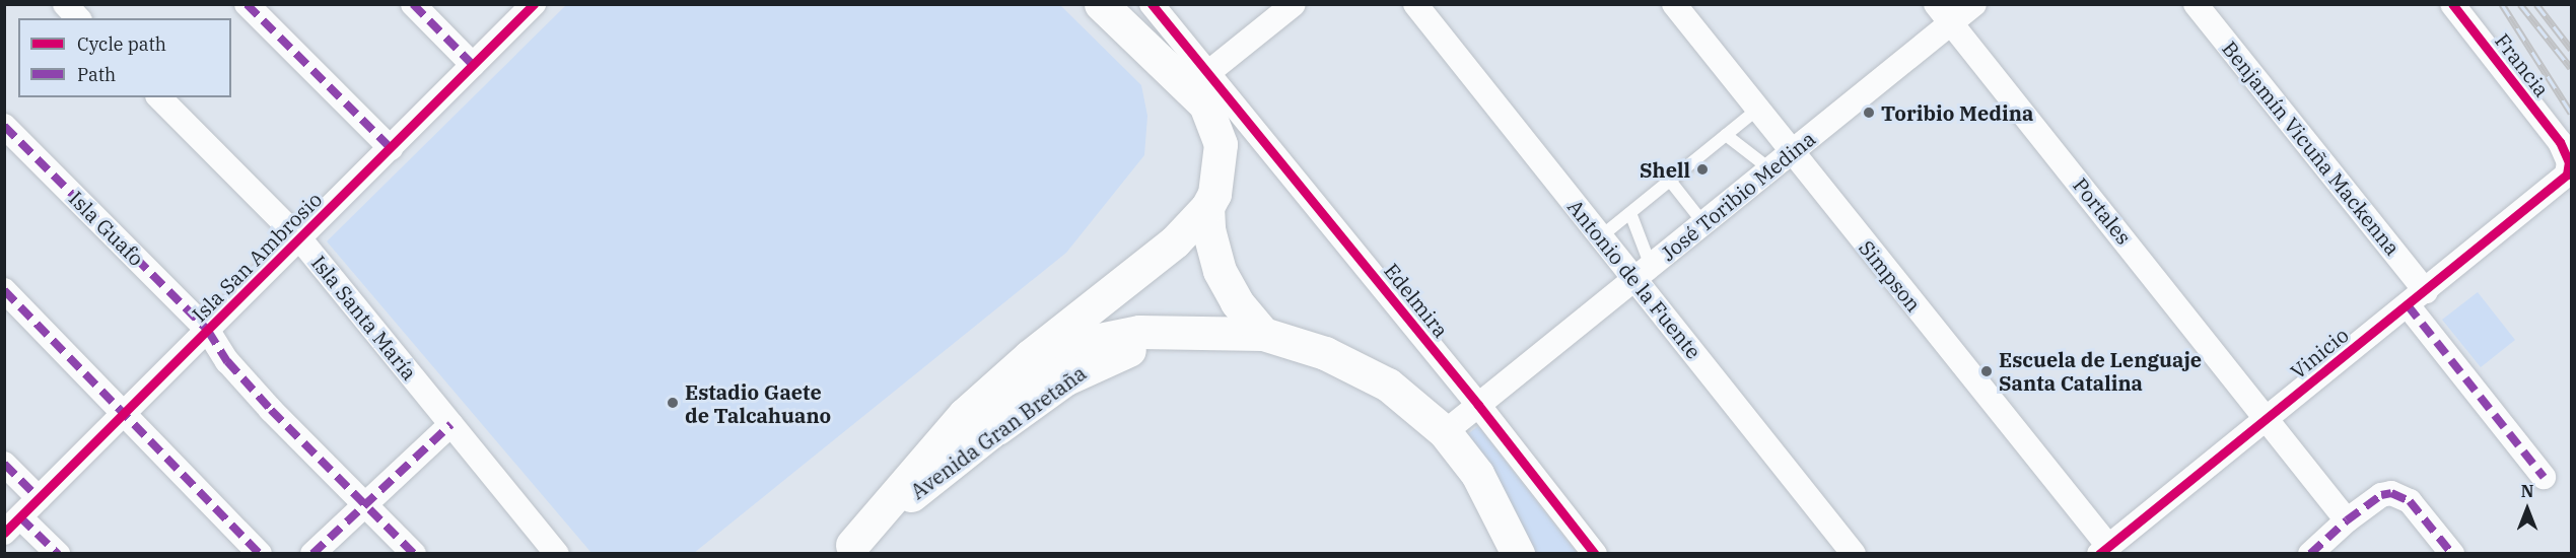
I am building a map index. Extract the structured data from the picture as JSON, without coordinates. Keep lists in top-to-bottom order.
{
  "streets": {
    "main road": ["Avenida Gran Bretaña"],
    "street": [
      "Francia",
      "Benjamín Vicuña Mackenna",
      "José Toribio Medina",
      "Portales",
      "Isla Guafo",
      "Isla San Ambrosio",
      "Simpson",
      "Antonio de la Fuente",
      "Edelmira",
      "Isla Santa María",
      "Vinicio"
    ]
  },
  "crossings": [
    ["Francia", "Vinicio"],
    ["Benjamín Vicuña Mackenna", "Vinicio"],
    ["José Toribio Medina", "Portales"],
    ["José Toribio Medina", "Simpson"],
    ["José Toribio Medina", "Antonio de la Fuente"],
    ["José Toribio Medina", "Edelmira"],
    ["José Toribio Medina", "Avenida Gran Bretaña"],
    ["Portales", "Vinicio"],
    ["Isla Guafo", "Isla San Ambrosio"],
    ["Isla San Ambrosio", "Isla Santa María"],
    ["Simpson", "Vinicio"]
  ],
  "places": [
    "Toribio Medina",
    "Shell",
    "Escuela de Lenguaje Santa Catalina",
    "Estadio Gaete de Talcahuano"
  ],
  "legend": ["Cycle path", "Path"],
  "north": "top"
}
